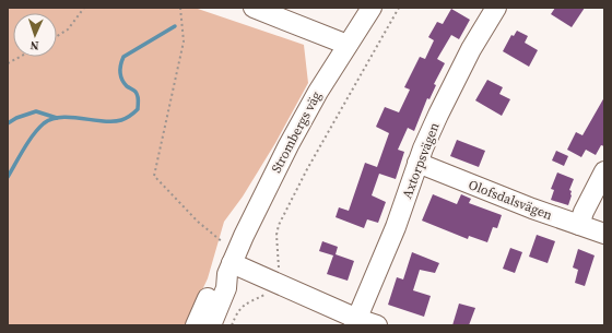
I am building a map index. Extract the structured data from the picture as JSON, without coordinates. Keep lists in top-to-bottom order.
{
  "streets": {
    "street": ["Strombergs väg", "Axtorpsvägen", "Olofsdalsvägen"]
  },
  "crossings": [
    ["Axtorpsvägen", "Olofsdalsvägen"]
  ],
  "north": "bottom"
}
